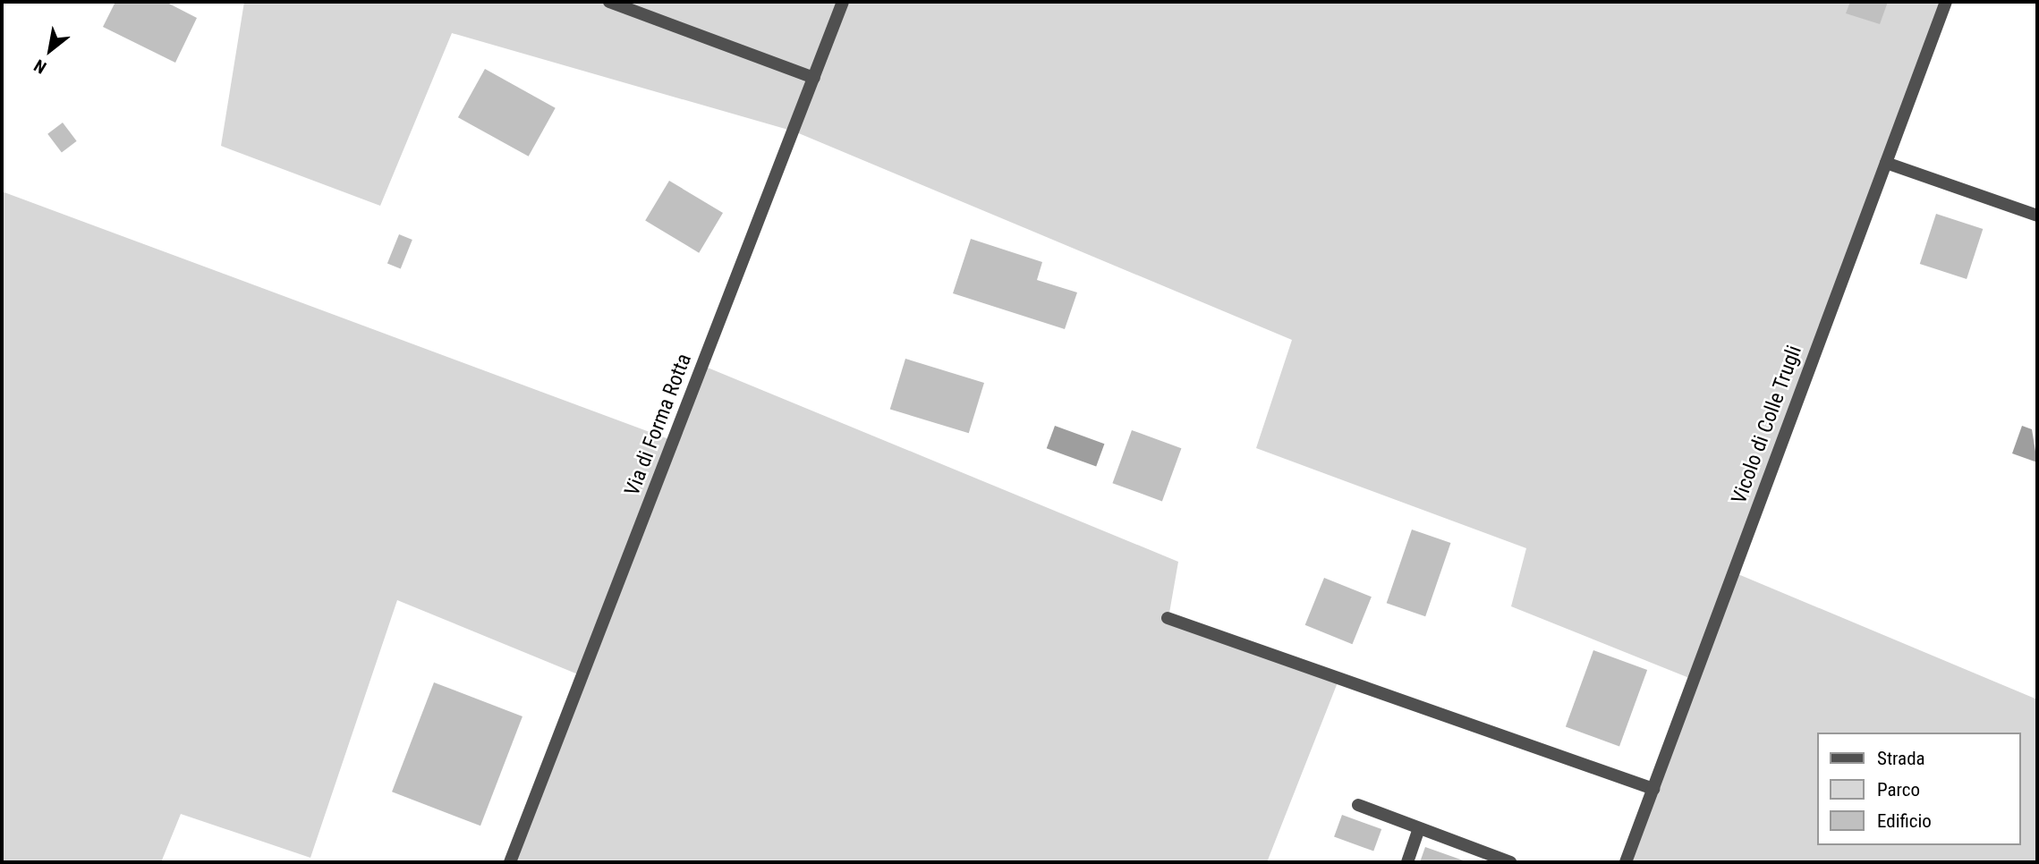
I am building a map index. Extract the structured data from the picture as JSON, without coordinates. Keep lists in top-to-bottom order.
{
  "streets": {
    "street": ["Via di Forma Rotta", "Vicolo di Colle Trugli"]
  },
  "legend": ["Strada", "Parco", "Edificio"],
  "north": "bottom left"
}
